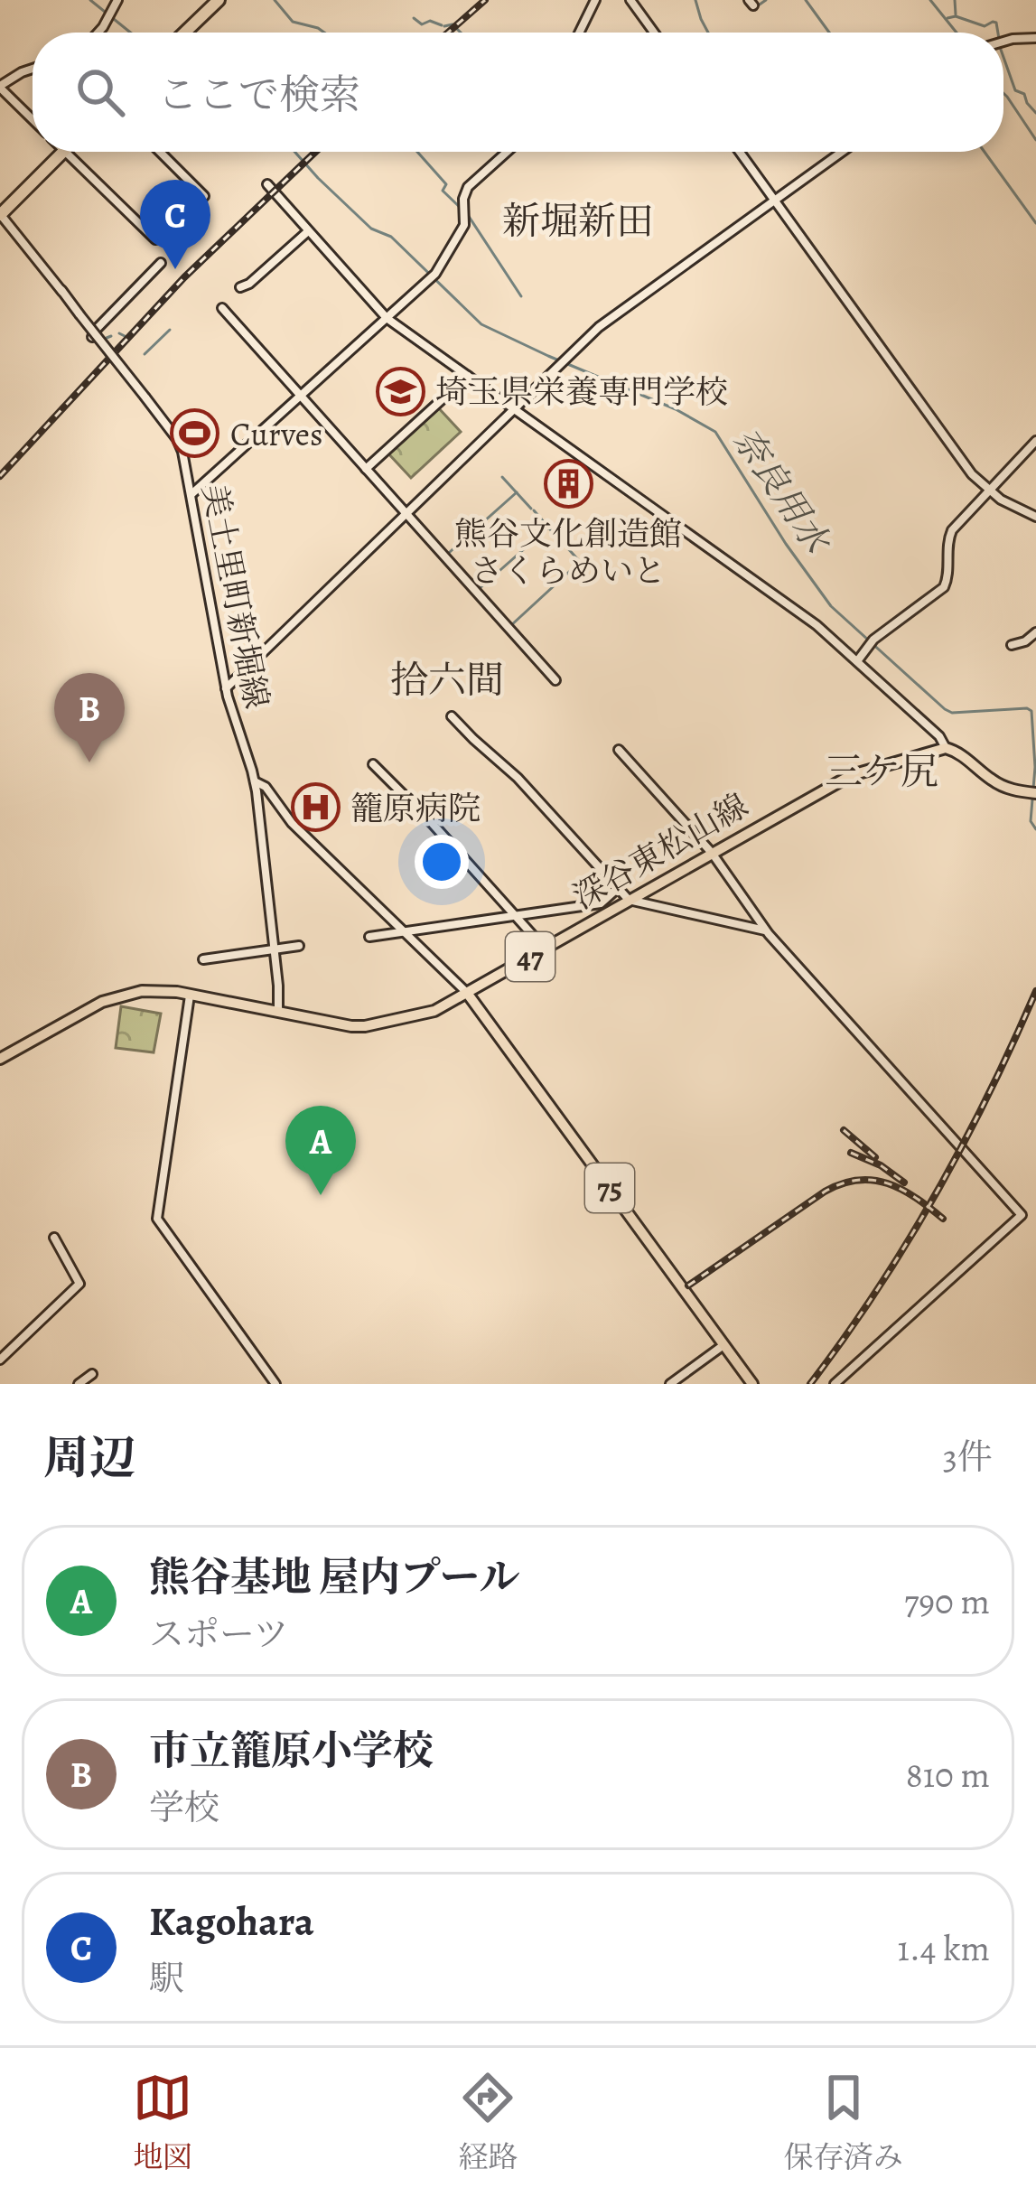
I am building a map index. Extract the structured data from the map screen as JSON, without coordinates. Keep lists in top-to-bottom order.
{
  "streets": {
    "main road": ["深谷東松山線", "47", "75"],
    "street": ["美土里町新堀線"]
  },
  "crossings": [
    ["美土里町新堀線", "深谷東松山線"],
    ["深谷東松山線", "75"]
  ],
  "districts": ["新堀新田", "拾六間", "三ケ尻"],
  "water": ["奈良用水"],
  "places": {
    "school or university": ["埼玉県栄養専門学校"],
    "sports": ["Curves"],
    "building": ["熊谷文化創造館 さくらめいと"],
    "hospital": ["籠原病院"]
  },
  "page": {
    "search": "ここで検索",
    "pins": ["C", "B", "A"],
    "heading": ["周辺", "3件"],
    "list": [
      {
        "mark": "A",
        "name": "熊谷基地 屋内プール",
        "note": "スポーツ",
        "value": "790 m"
      },
      {
        "mark": "B",
        "name": "市立籠原小学校",
        "note": "学校",
        "value": "810 m"
      },
      {
        "mark": "C",
        "name": "Kagohara",
        "note": "駅",
        "value": "1.4 km"
      }
    ],
    "nav": ["地図", "経路", "保存済み"]
  }
}
